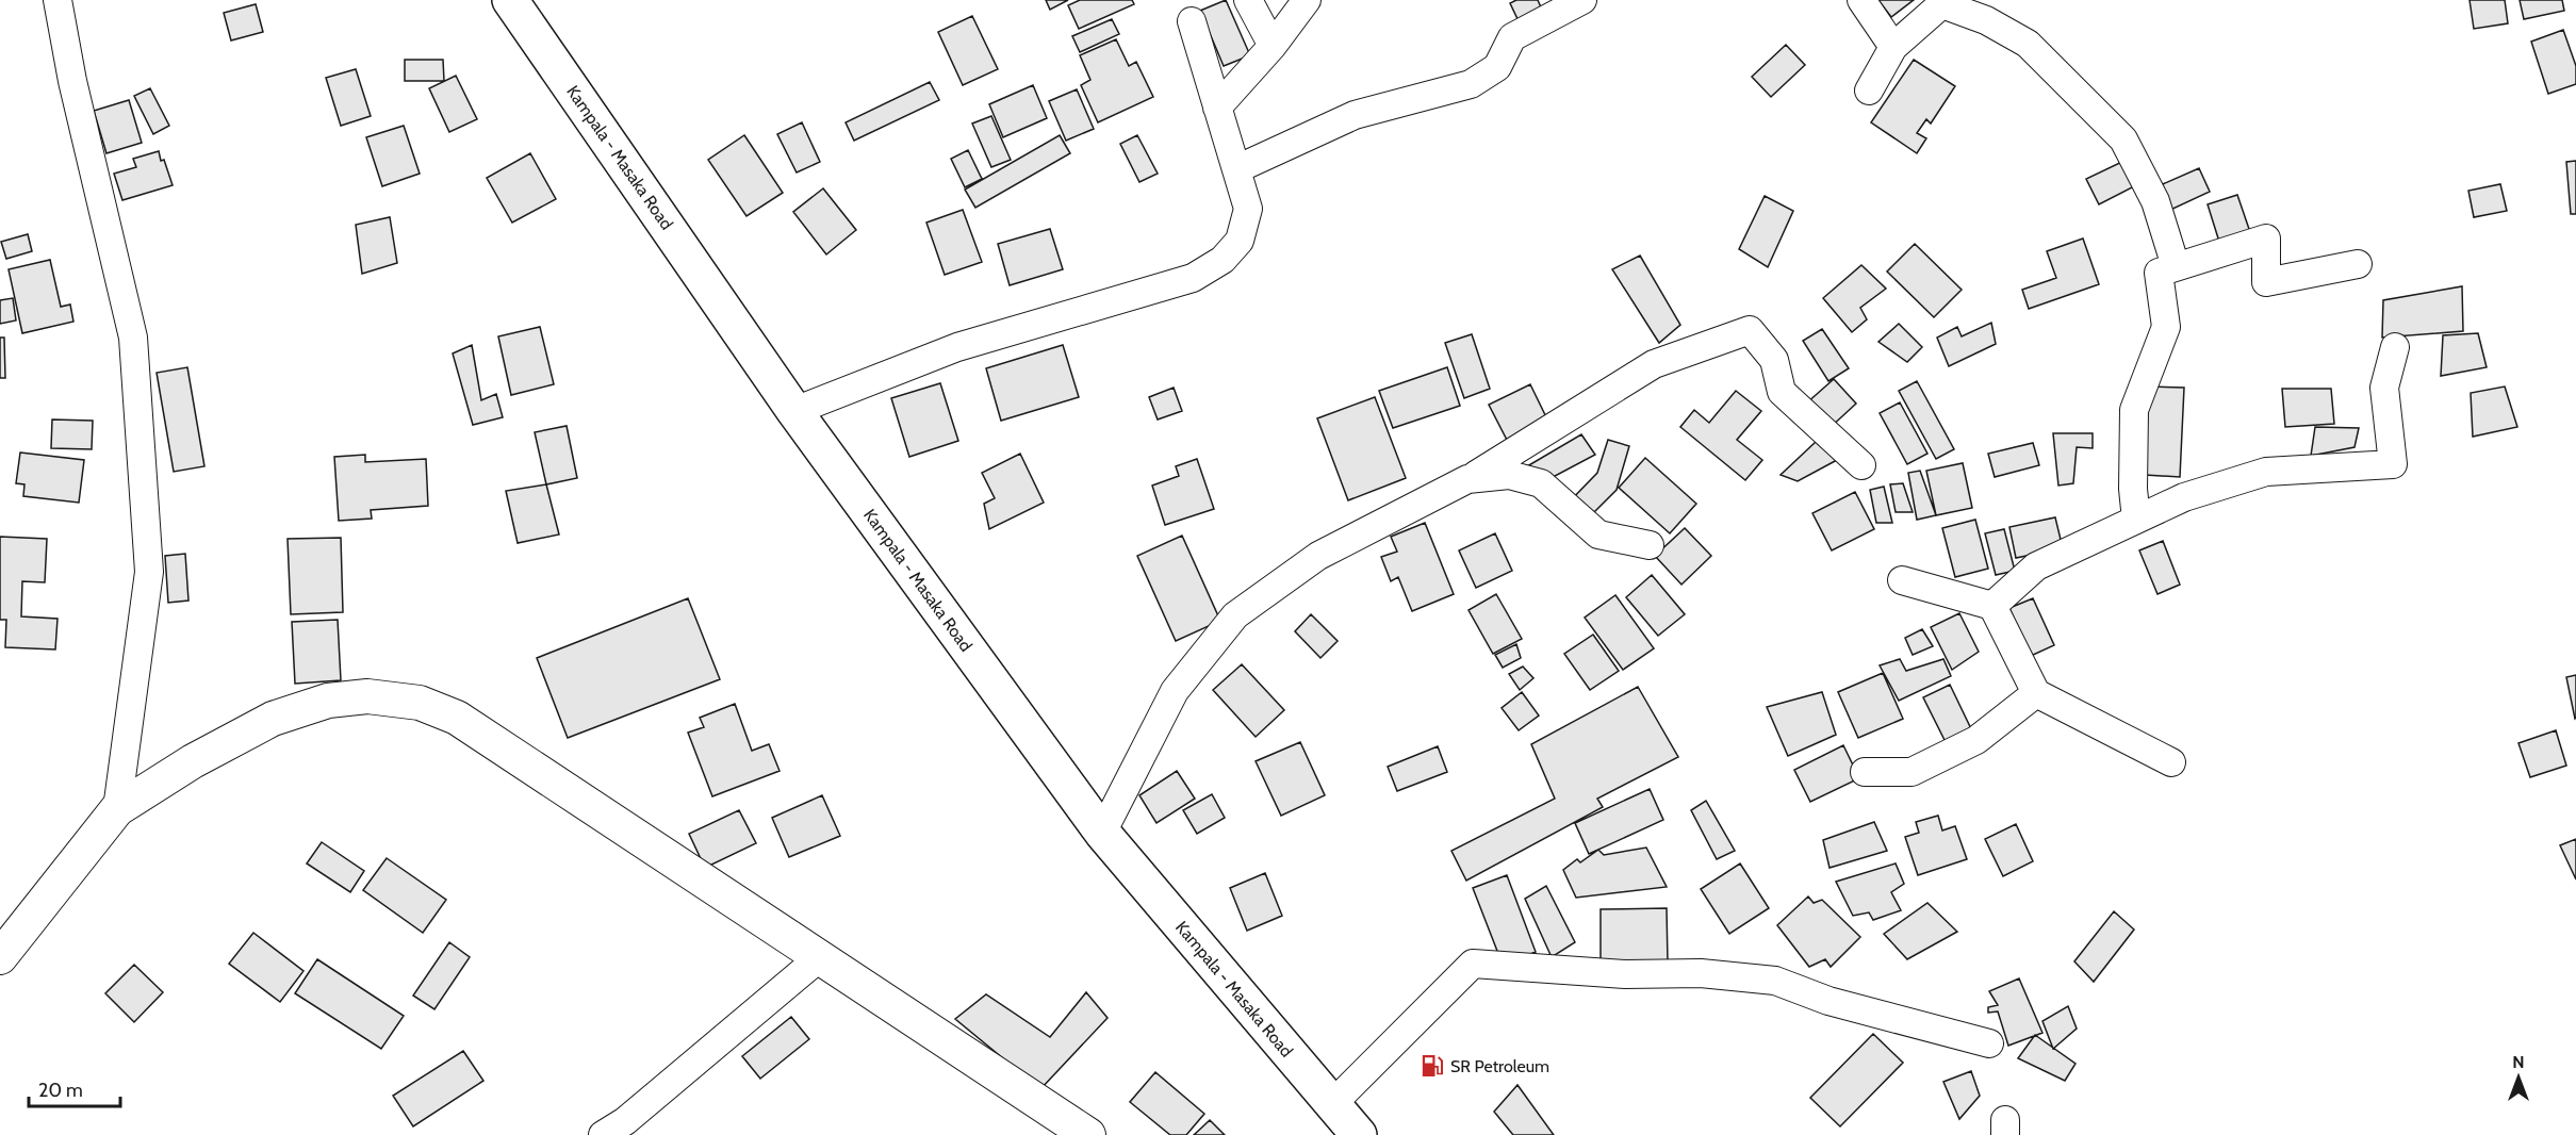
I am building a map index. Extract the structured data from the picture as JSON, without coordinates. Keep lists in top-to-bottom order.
{
  "streets": {
    "main road": ["Kampala - Masaka Road"]
  },
  "places": {
    "fuel station": ["SR Petroleum"]
  },
  "scale_bar": "20 m",
  "north": "top"
}
